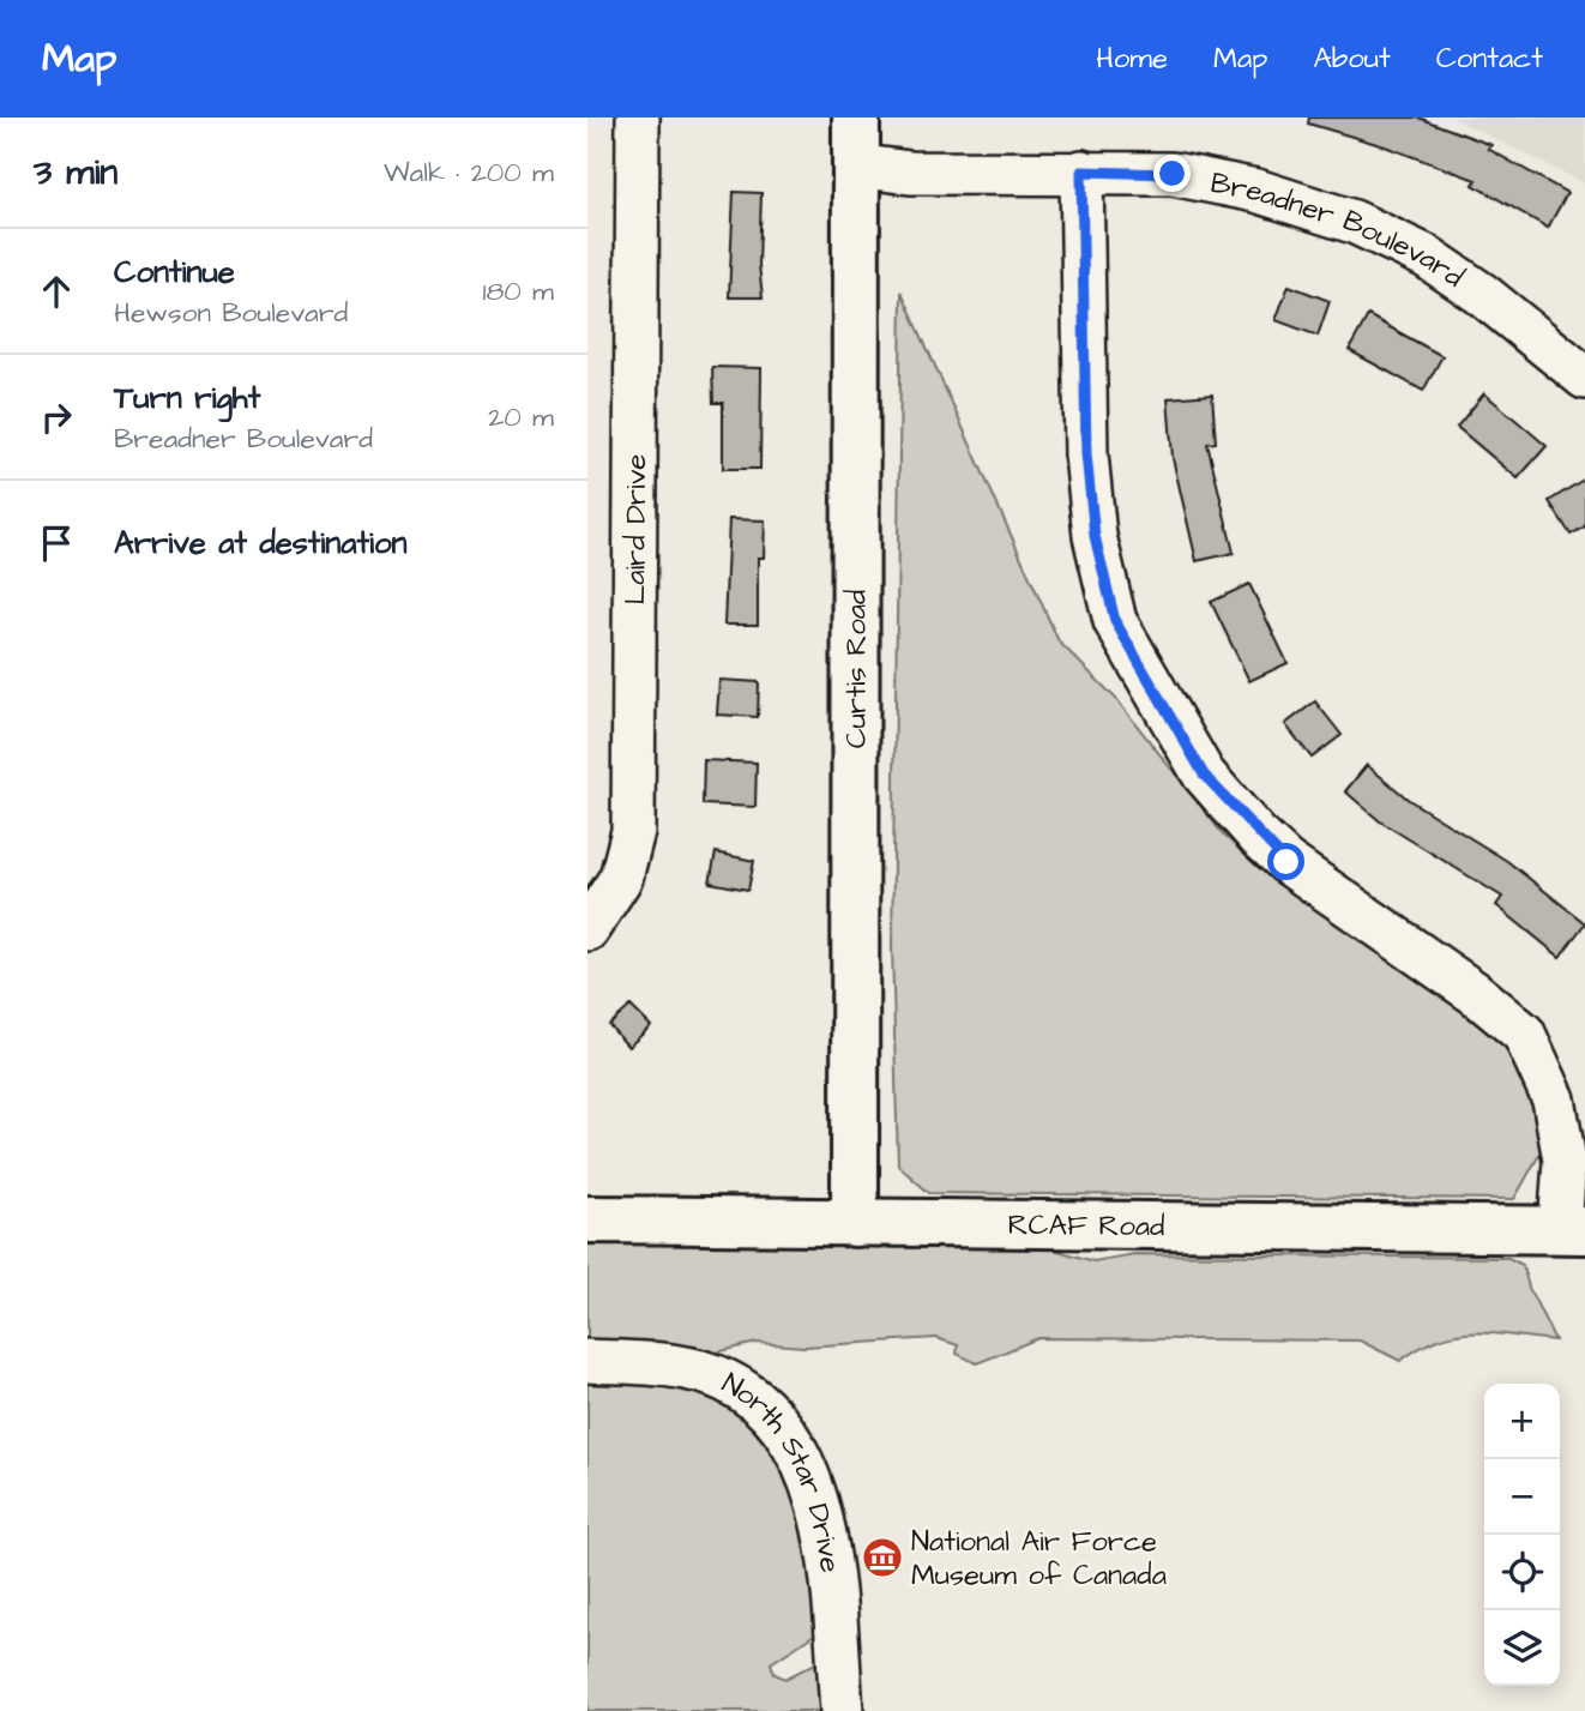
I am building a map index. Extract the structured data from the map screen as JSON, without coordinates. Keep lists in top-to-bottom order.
{
  "streets": {
    "main road": ["Curtis Road", "RCAF Road"],
    "street": ["Breadner Boulevard", "Laird Drive", "North Star Drive"]
  },
  "crossings": [
    ["Breadner Boulevard", "Curtis Road"],
    ["Curtis Road", "RCAF Road"]
  ],
  "places": {
    "museum": ["National Air Force Museum of Canada"]
  },
  "page": {
    "header": "Map",
    "nav": [
      "Home",
      "Map",
      "About",
      "Contact"
    ],
    "heading": ["3 min", "Walk · 200 m"],
    "list": [
      ["Continue", "Hewson Boulevard", "180 m"],
      ["Turn right", "Breadner Boulevard", "20 m"],
      "Arrive at destination"
    ],
    "map_buttons": ["+", "−"]
  }
}
